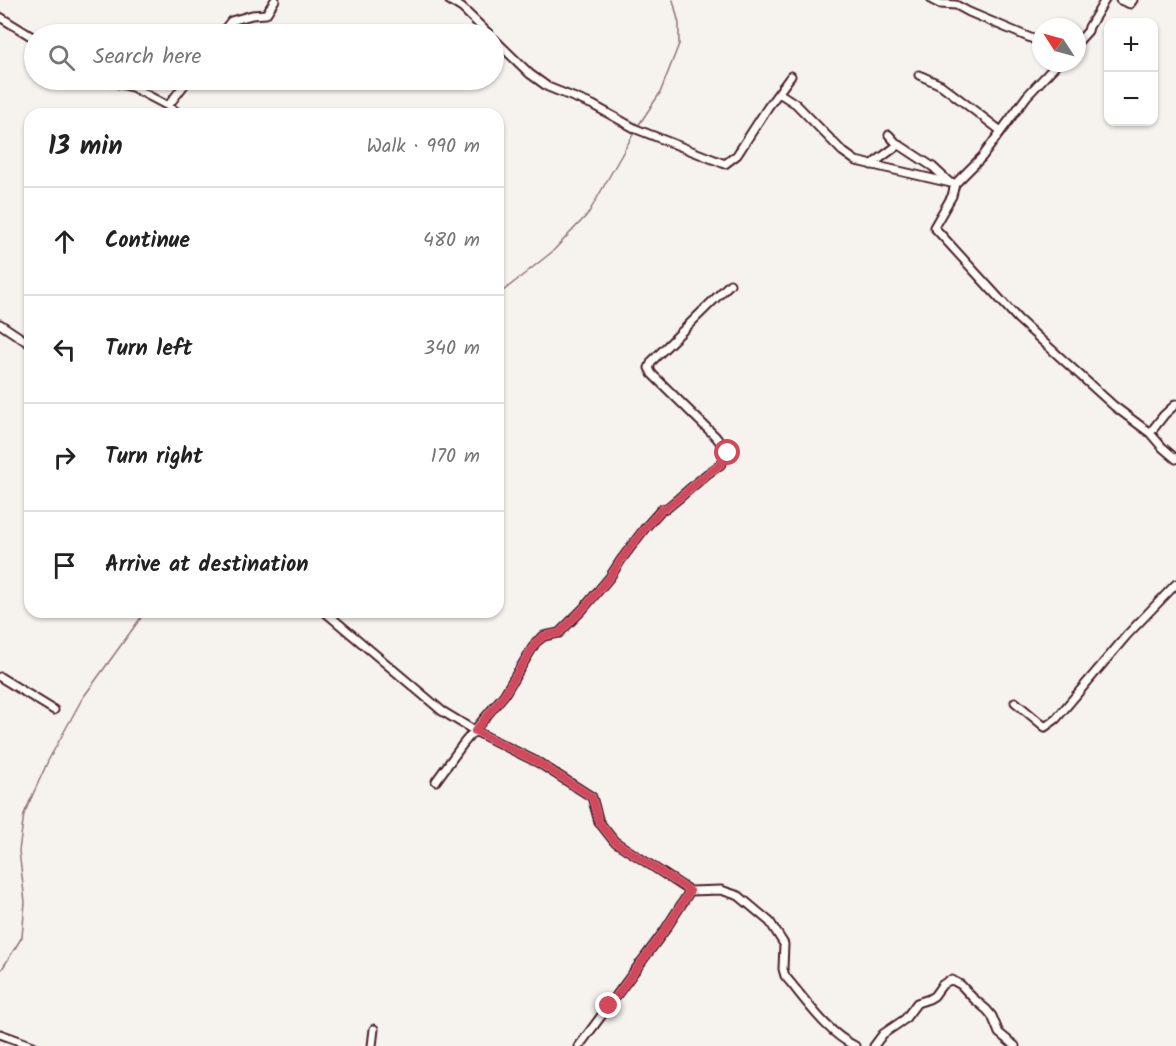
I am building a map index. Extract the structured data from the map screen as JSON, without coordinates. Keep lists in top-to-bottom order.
{
  "north": "top left",
  "page": {
    "map_buttons": ["+", "−"],
    "search": "Search here",
    "heading": ["13 min", "Walk · 990 m"],
    "list": [
      ["Continue", "480 m"],
      ["Turn left", "340 m"],
      ["Turn right", "170 m"],
      "Arrive at destination"
    ]
  }
}
